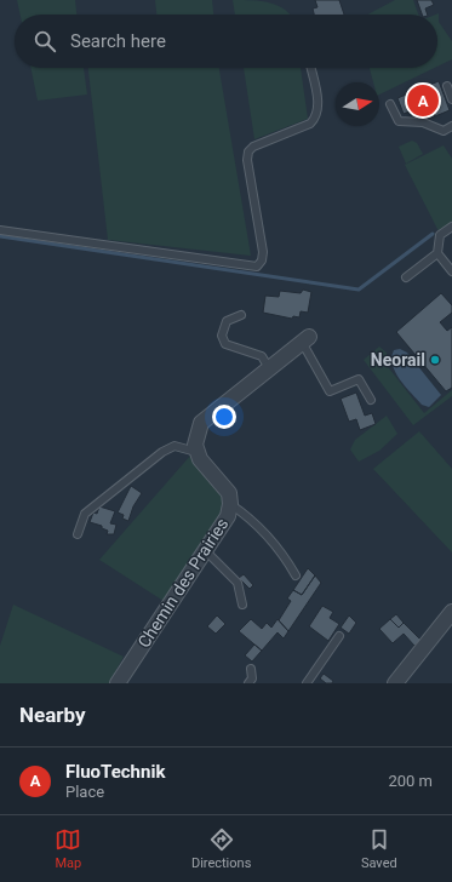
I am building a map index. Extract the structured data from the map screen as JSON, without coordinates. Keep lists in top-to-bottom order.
{
  "streets": {
    "street": ["Chemin des Prairies"]
  },
  "places": ["Neorail"],
  "north": "right",
  "page": {
    "search": "Search here",
    "pins": "A",
    "heading": "Nearby",
    "list": [
      {
        "mark": "A",
        "name": "FluoTechnik",
        "note": "Place",
        "value": "200 m"
      }
    ],
    "nav": ["Map", "Directions", "Saved"]
  }
}
